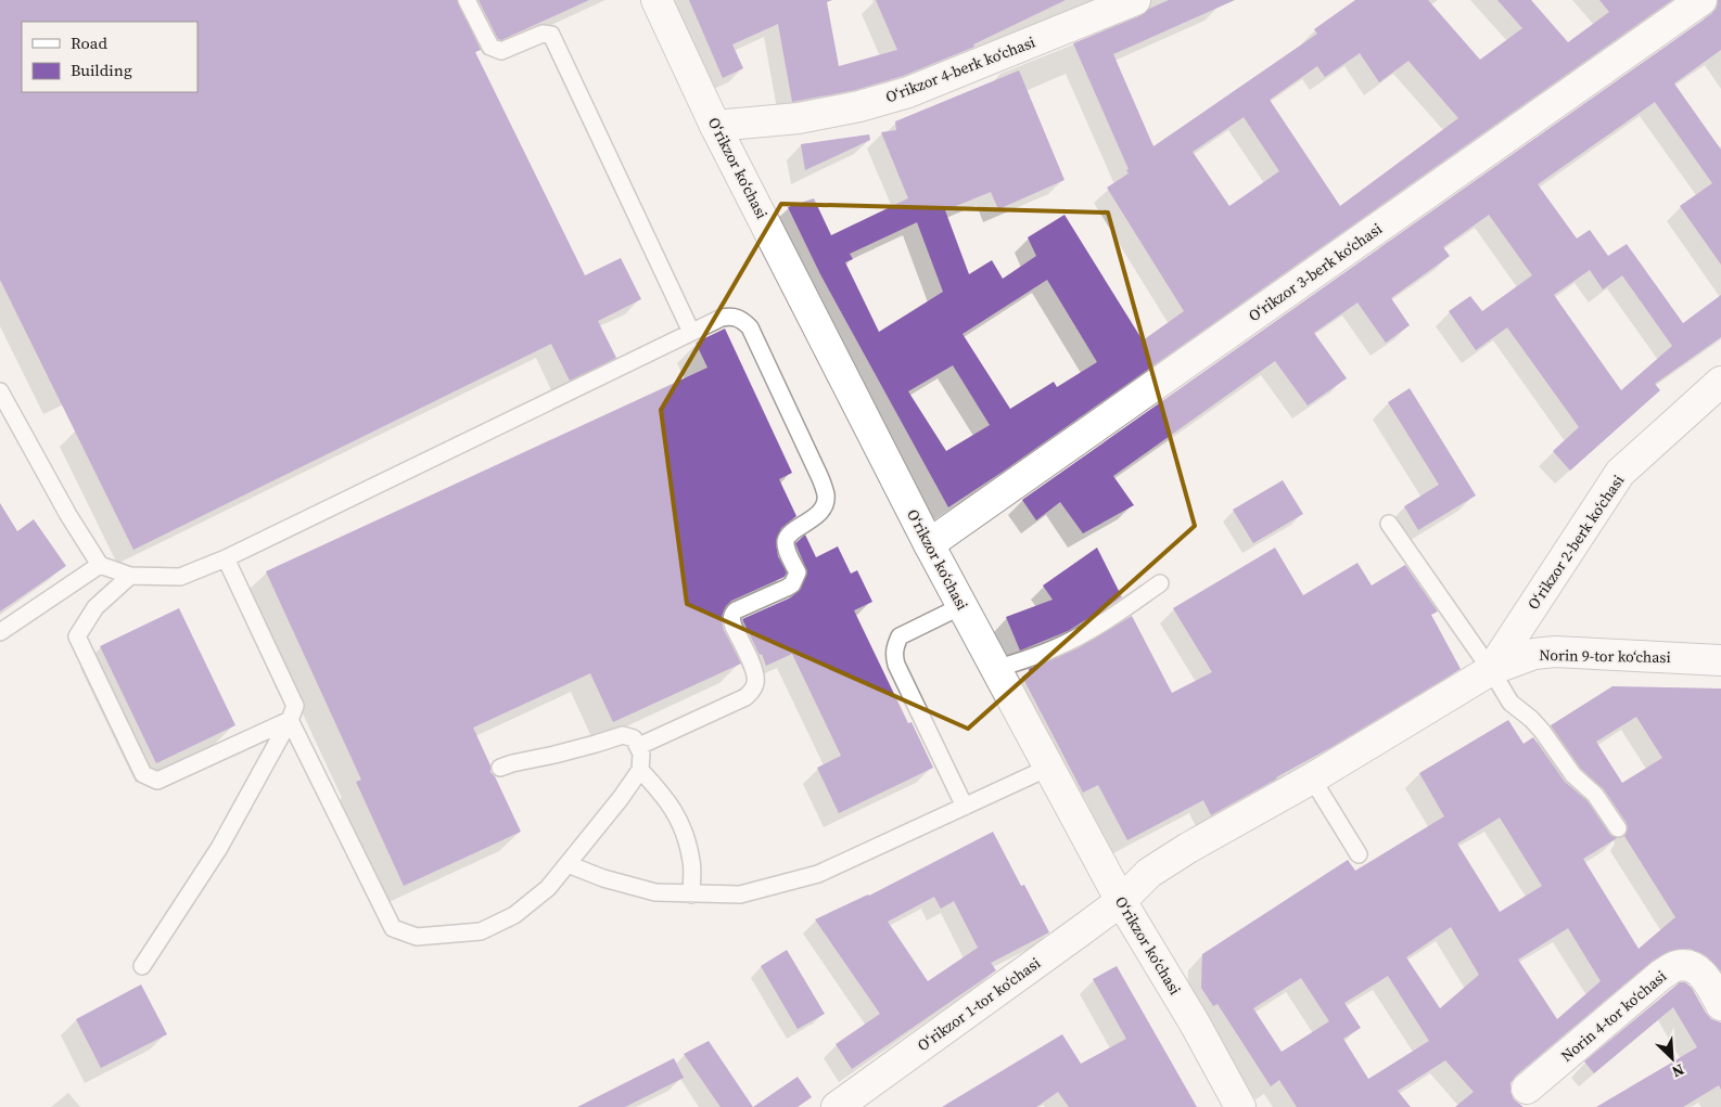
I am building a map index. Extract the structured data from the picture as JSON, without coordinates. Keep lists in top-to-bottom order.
{
  "streets": {
    "street": [
      "Oʻrikzor 4-berk koʻchasi",
      "Oʻrikzor koʻchasi",
      "Oʻrikzor 3-berk koʻchasi",
      "Oʻrikzor 2-berk koʻchasi",
      "Norin 9-tor koʻchasi",
      "Oʻrikzor 1-tor koʻchasi",
      "Norin 4-tor koʻchasi"
    ]
  },
  "crossings": [
    ["Oʻrikzor 4-berk koʻchasi", "Oʻrikzor koʻchasi"],
    ["Oʻrikzor koʻchasi", "Oʻrikzor 3-berk koʻchasi"],
    ["Oʻrikzor koʻchasi", "Oʻrikzor 1-tor koʻchasi"],
    ["Oʻrikzor 2-berk koʻchasi", "Norin 9-tor koʻchasi"],
    ["Oʻrikzor 2-berk koʻchasi", "Oʻrikzor 1-tor koʻchasi"],
    ["Norin 9-tor koʻchasi", "Oʻrikzor 1-tor koʻchasi"]
  ],
  "legend": ["Road", "Building"],
  "north": "bottom right"
}
